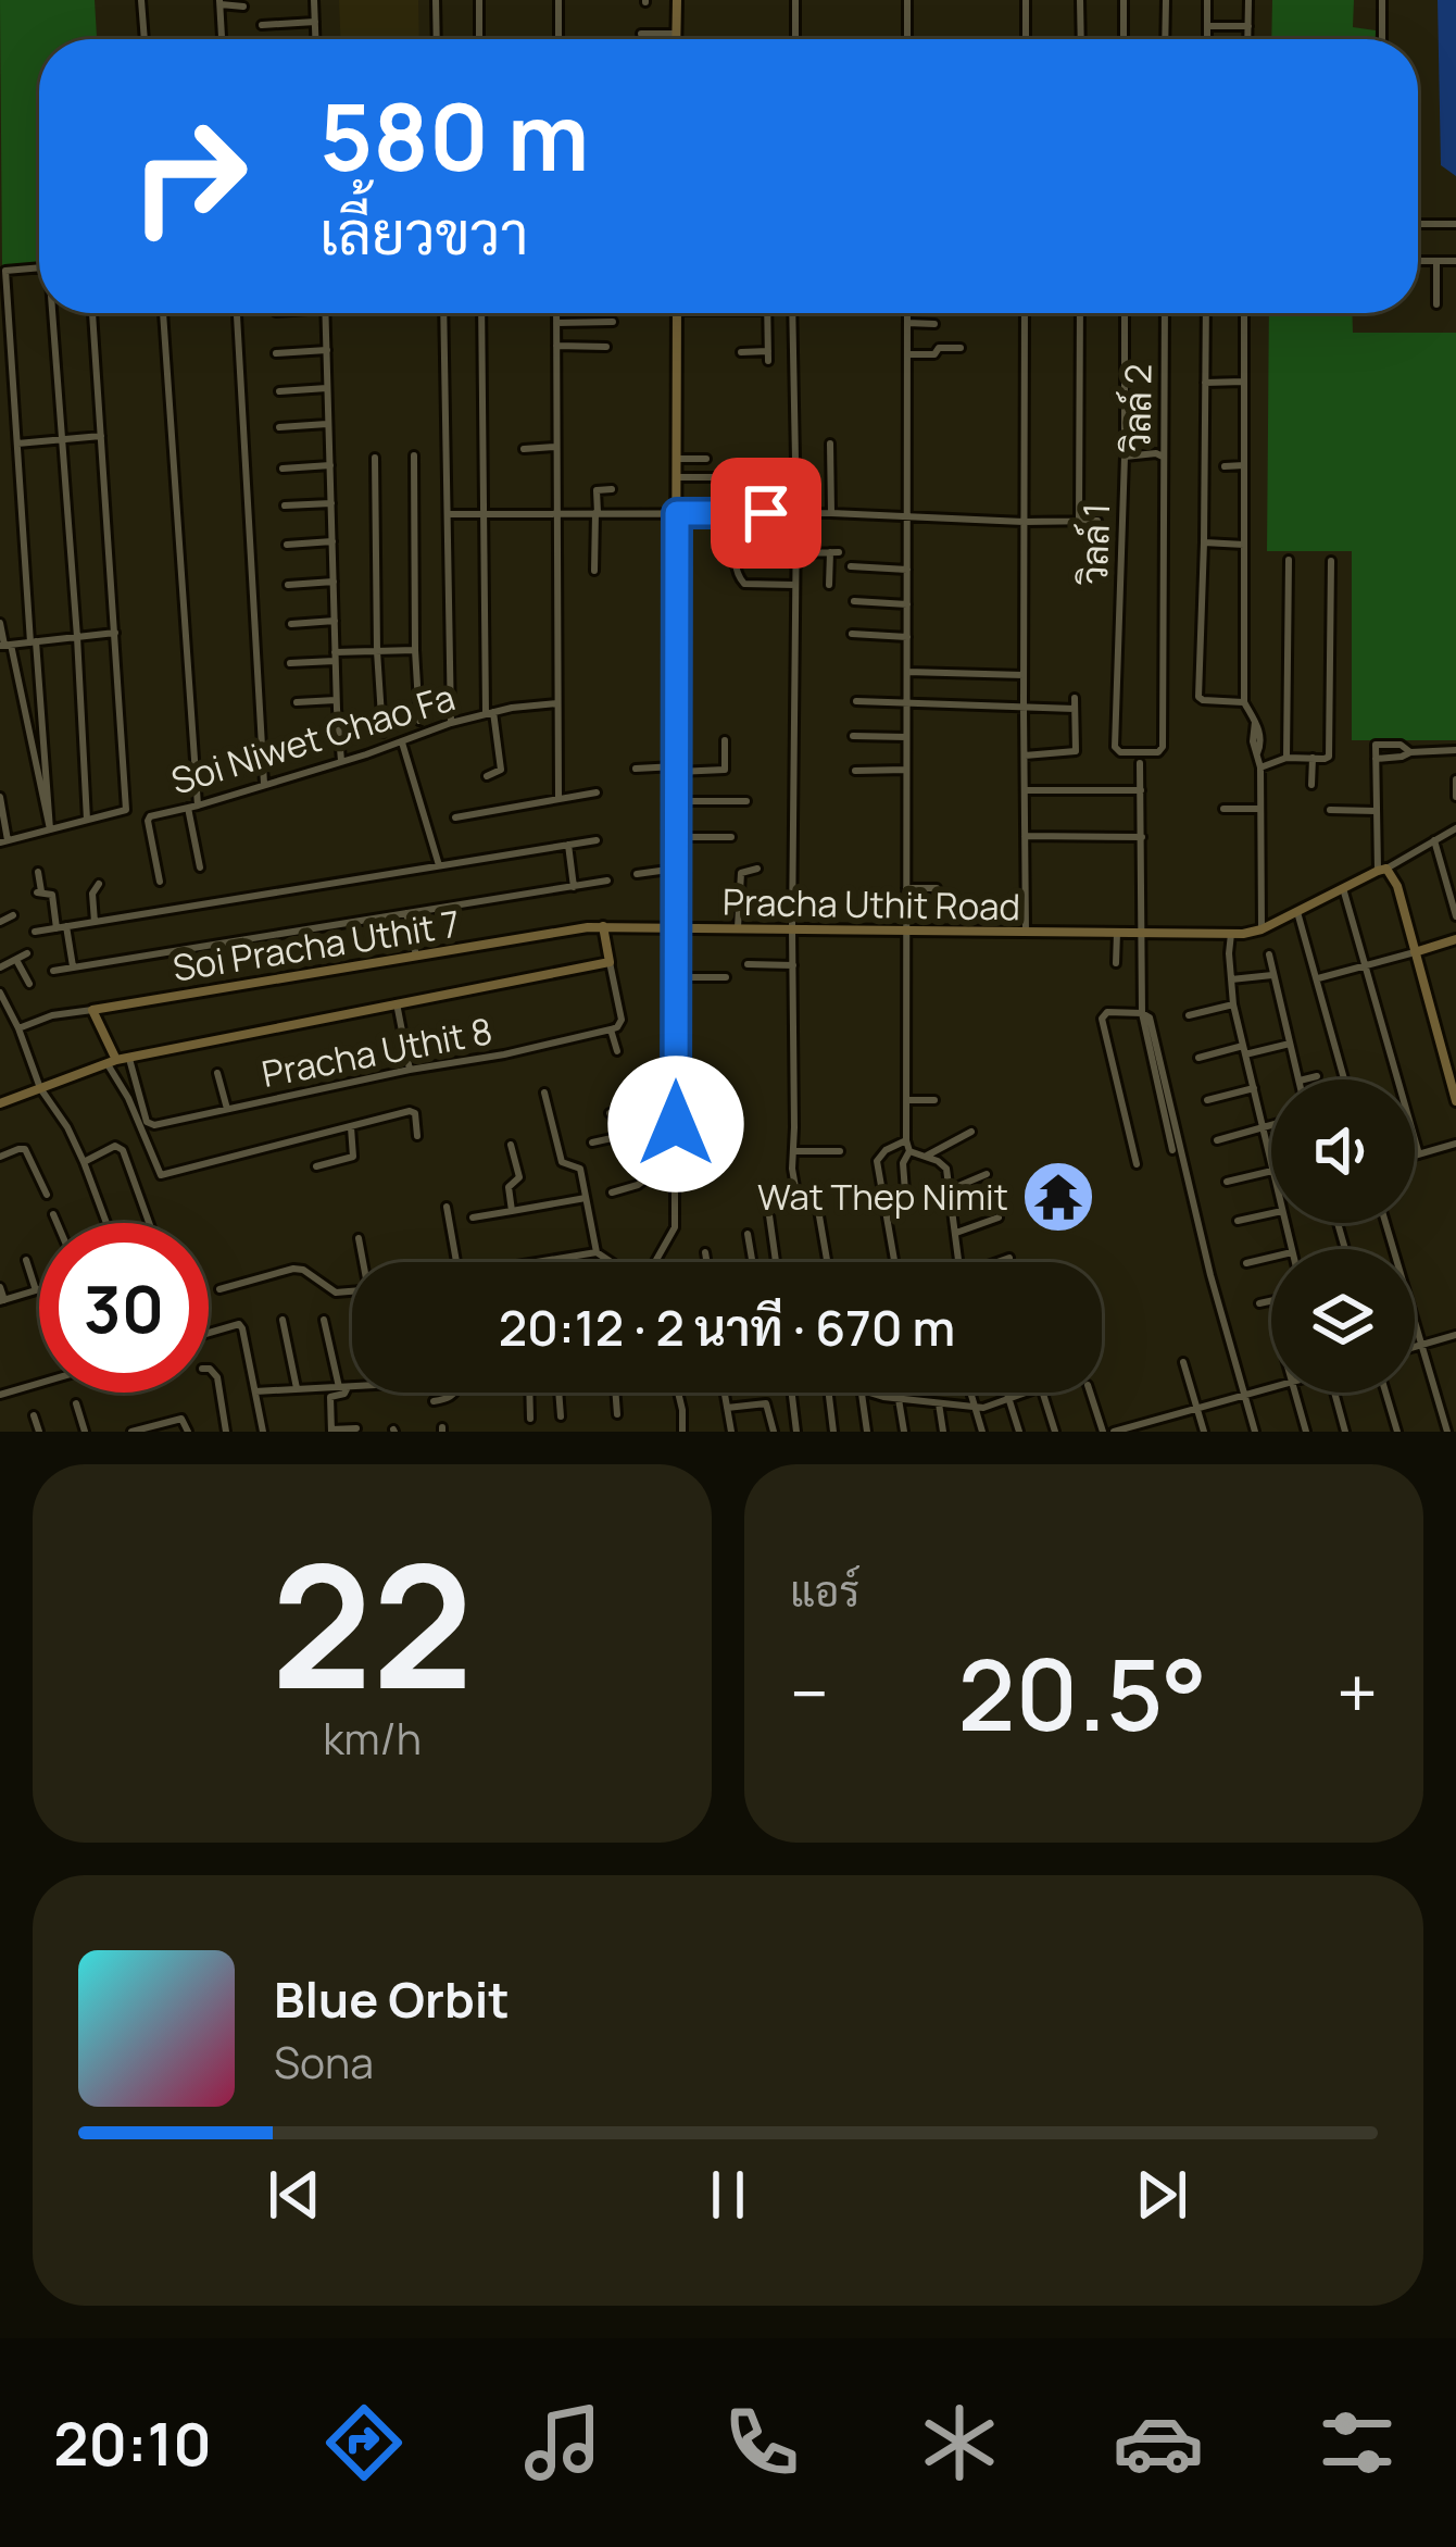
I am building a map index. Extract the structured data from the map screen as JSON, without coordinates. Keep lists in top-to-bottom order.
{
  "streets": {
    "street": [
      "วิลล์ 2",
      "วิลล์ 1",
      "Soi Niwet Chao Fa",
      "Pracha Uthit Road",
      "Soi Pracha Uthit 7",
      "Pracha Uthit 8"
    ]
  },
  "crossings": [
    ["วิลล์ 2", "วิลล์ 1"],
    ["Pracha Uthit Road", "Soi Pracha Uthit 7"]
  ],
  "places": {
    "temple": ["Wat Thep Nimit"]
  },
  "page": {
    "turn": ["580 m", "เลี้ยวขวา"],
    "limit": "30",
    "trip": "20:12 · 2 นาที · 670 m",
    "tile": [
      ["22", "km/h"],
      "แอร์"
    ],
    "heat": ["−", "20.5°", "+"],
    "song": ["Blue Orbit", "Sona"],
    "tabs": "20:10"
  }
}
